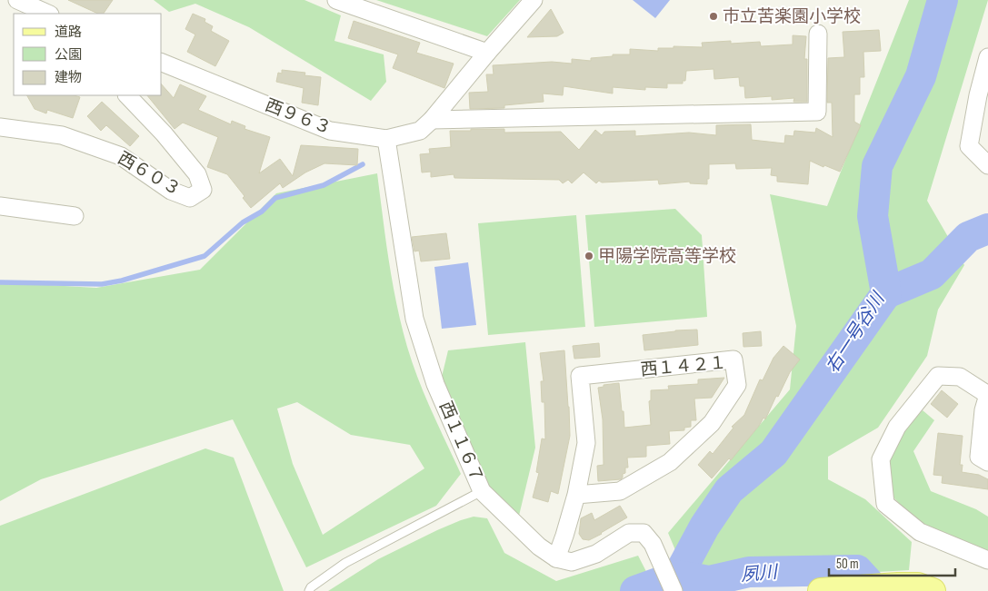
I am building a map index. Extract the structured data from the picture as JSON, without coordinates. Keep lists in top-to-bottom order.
{
  "streets": {
    "street": [
      "西９６３",
      "西６０３",
      "西１４２１",
      "西１１６７"
    ]
  },
  "crossings": [
    ["西９６３", "西１１６７"],
    ["西１４２１", "西１１６７"]
  ],
  "water": ["右一号谷川", "夙川"],
  "places": ["市立苦楽園小学校", "甲陽学院高等学校"],
  "legend": ["道路", "公園", "建物"],
  "scale_bar": "50 m"
}
